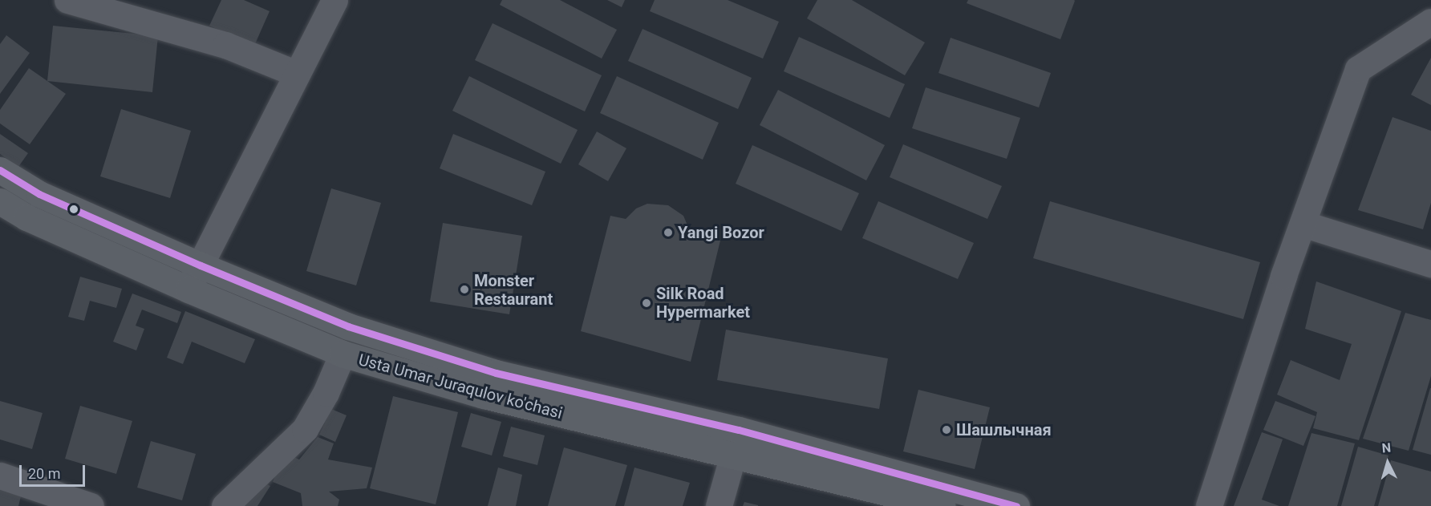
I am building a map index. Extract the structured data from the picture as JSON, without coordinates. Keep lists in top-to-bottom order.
{
  "streets": {
    "main road": ["Usta Umar Juraqulov ko'chasi"]
  },
  "places": [
    "Yangi Bozor",
    "Monster Restaurant",
    "Silk Road Hypermarket",
    "Шашлычная"
  ],
  "scale_bar": "20 m",
  "north": "top"
}
